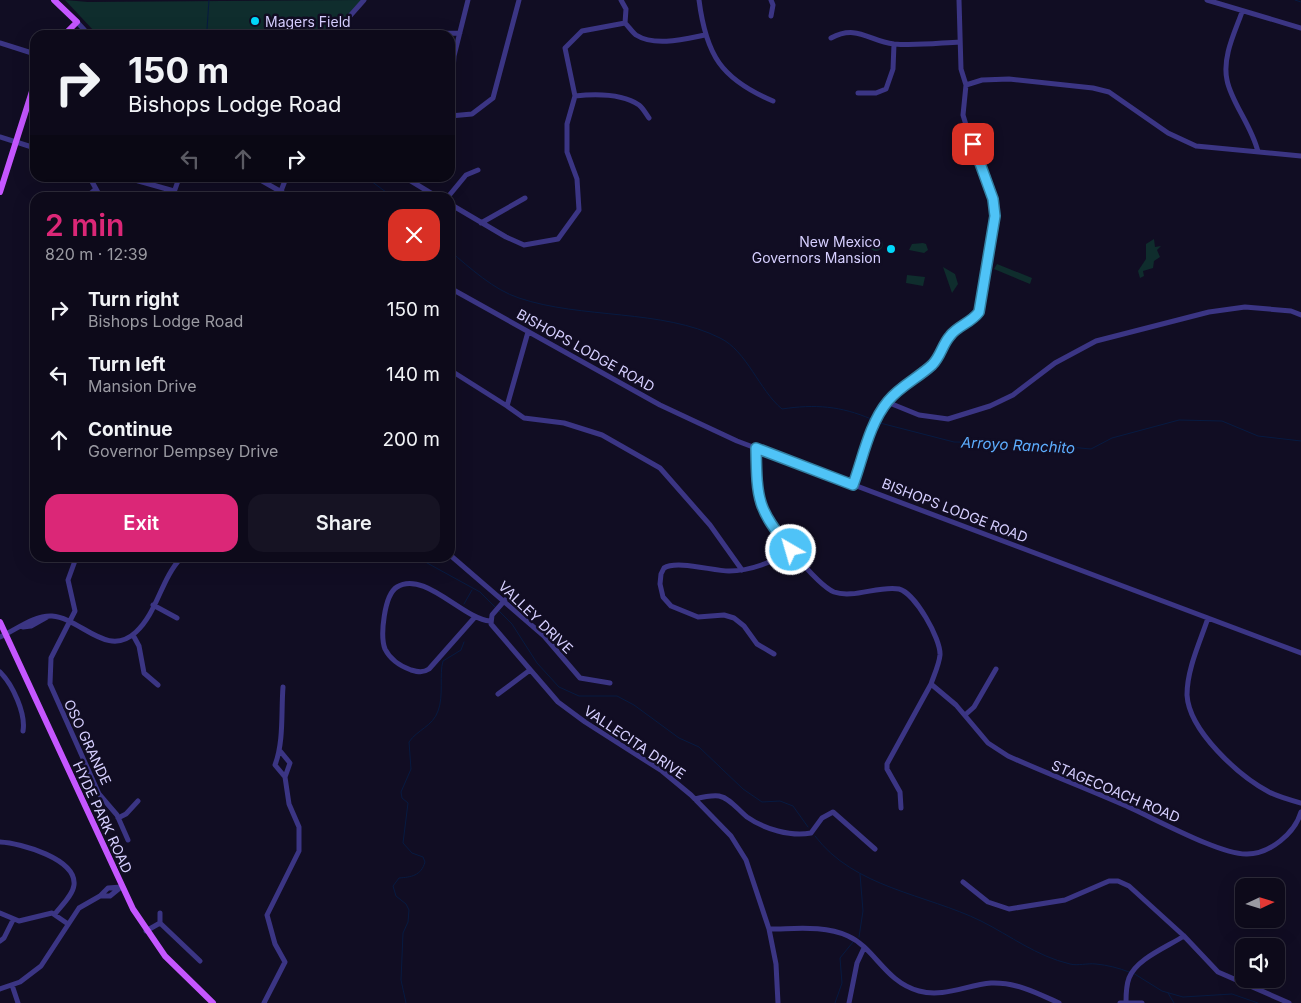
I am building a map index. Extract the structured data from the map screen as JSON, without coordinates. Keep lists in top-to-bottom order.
{
  "streets": {
    "main road": ["HYDE PARK ROAD"],
    "street": [
      "BISHOPS LODGE ROAD",
      "VALLEY DRIVE",
      "OSO GRANDE",
      "VALLECITA DRIVE",
      "STAGECOACH ROAD"
    ]
  },
  "water": ["Arroyo Ranchito"],
  "places": ["Magers Field", "New Mexico Governors Mansion"],
  "north": "right",
  "page": {
    "turn": ["150 m", "Bishops Lodge Road"],
    "heading": ["2 min", "820 m · 12:39"],
    "list": [
      {
        "name": "Turn right",
        "note": "Bishops Lodge Road",
        "value": "150 m"
      },
      {
        "name": "Turn left",
        "note": "Mansion Drive",
        "value": "140 m"
      },
      {
        "name": "Continue",
        "note": "Governor Dempsey Drive",
        "value": "200 m"
      }
    ],
    "buttons": ["Exit", "Share"]
  }
}
